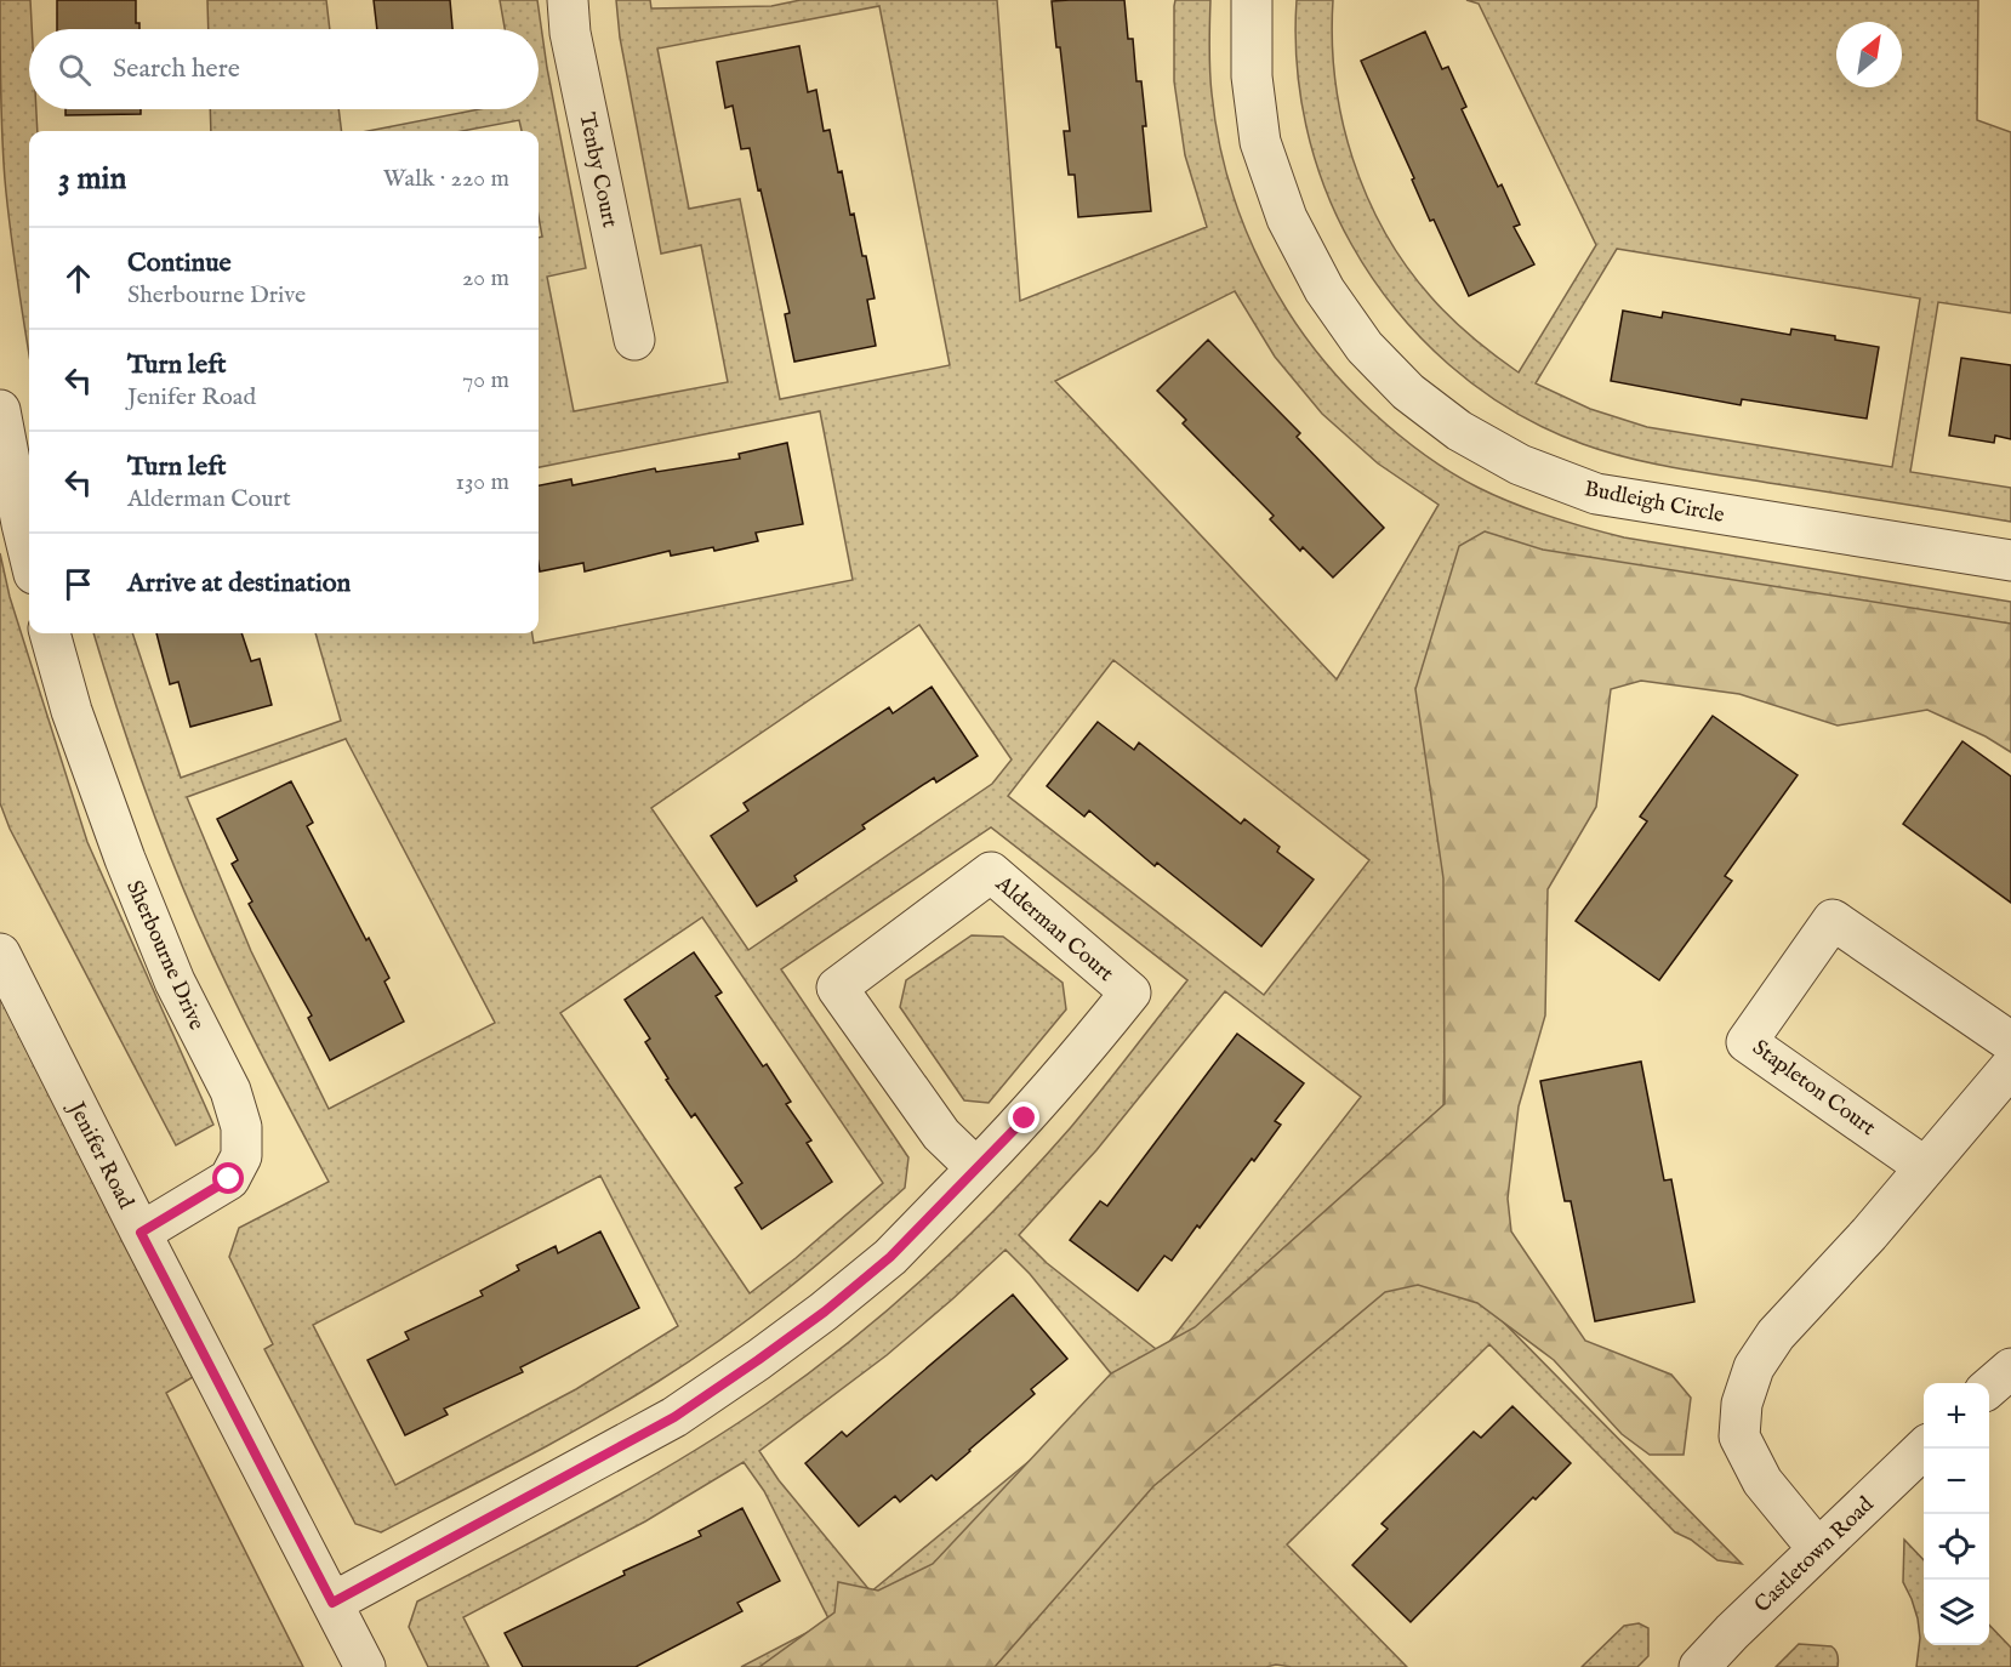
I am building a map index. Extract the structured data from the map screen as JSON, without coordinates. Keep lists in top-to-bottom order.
{
  "streets": {
    "street": [
      "Tenby Court",
      "Budleigh Circle",
      "Alderman Court",
      "Sherbourne Drive",
      "Stapleton Court",
      "Jenifer Road",
      "Castletown Road"
    ]
  },
  "crossings": [
    ["Alderman Court", "Jenifer Road"],
    ["Sherbourne Drive", "Jenifer Road"]
  ],
  "north": "top right",
  "page": {
    "search": "Search here",
    "heading": ["3 min", "Walk · 220 m"],
    "list": [
      ["Continue", "Sherbourne Drive", "20 m"],
      ["Turn left", "Jenifer Road", "70 m"],
      ["Turn left", "Alderman Court", "130 m"],
      "Arrive at destination"
    ],
    "map_buttons": ["+", "−"]
  }
}
